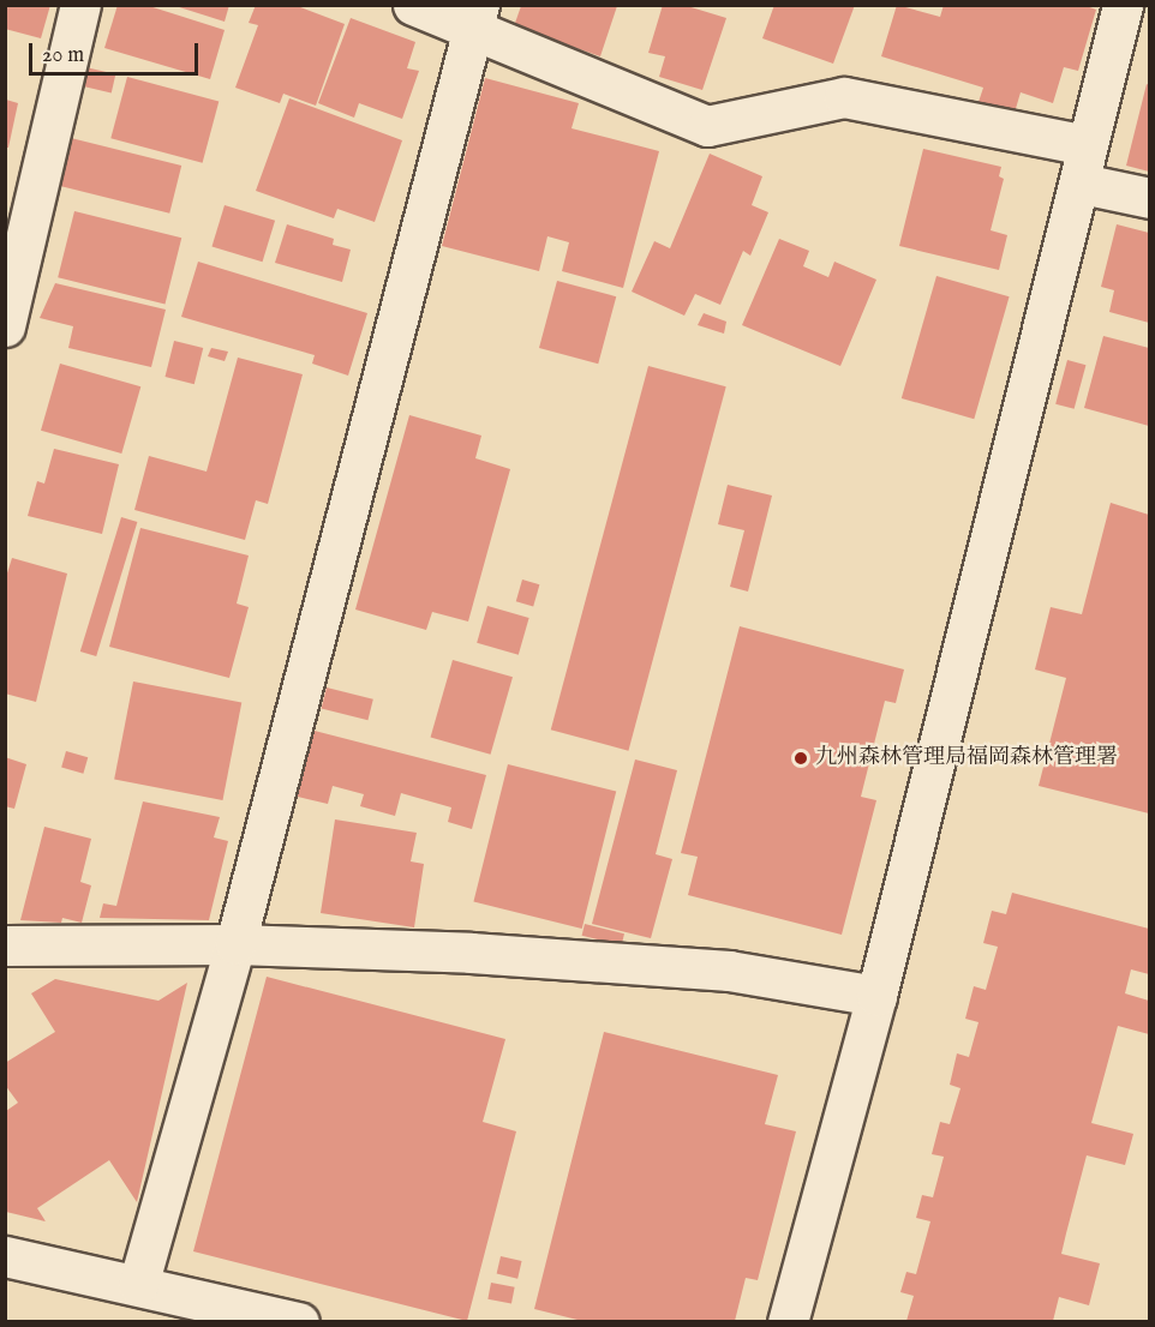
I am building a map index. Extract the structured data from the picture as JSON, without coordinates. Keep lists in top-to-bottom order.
{
  "places": ["九州森林管理局福岡森林管理署"],
  "scale_bar": "20 m"
}
